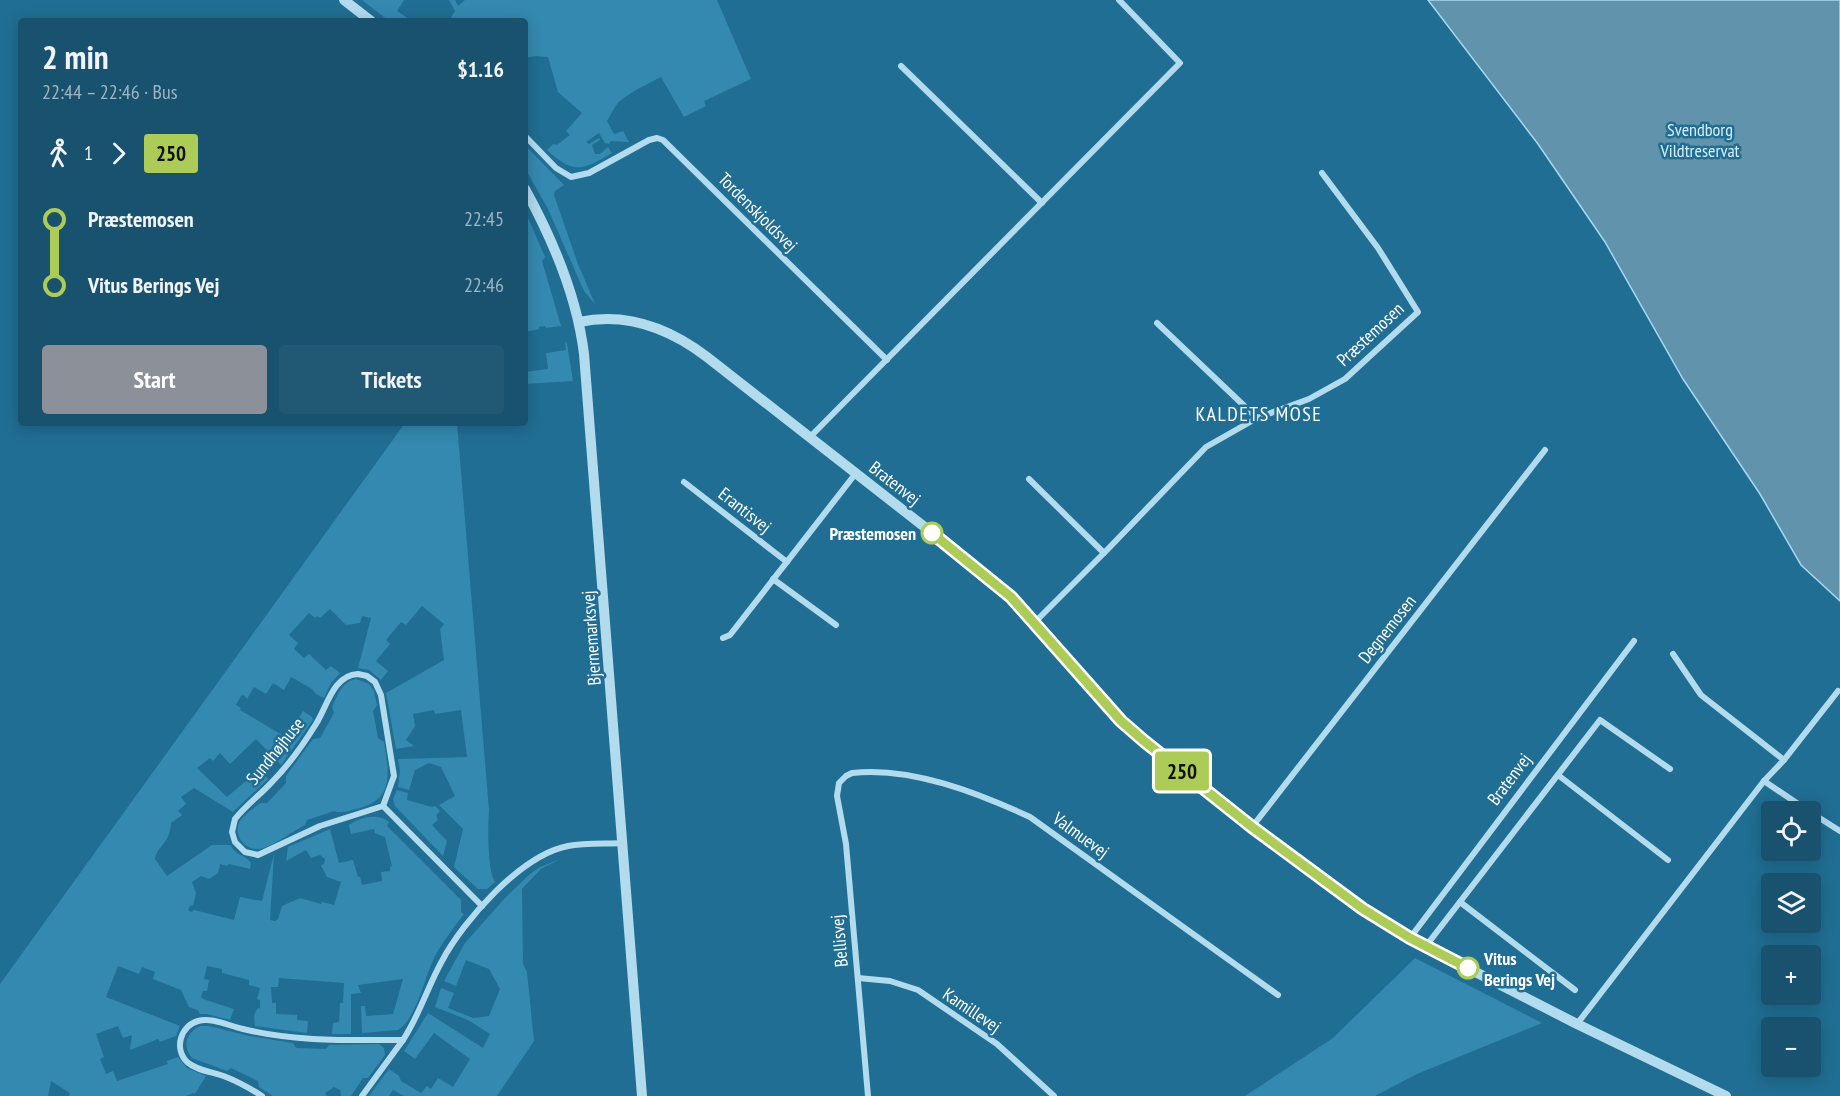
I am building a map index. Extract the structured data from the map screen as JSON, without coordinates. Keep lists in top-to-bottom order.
{
  "streets": {
    "street": [
      "Tordenskjoldsvej",
      "Præstemosen",
      "Bratenvej",
      "Erantisvej",
      "Degnemosen",
      "Bjernemarksvej",
      "Sundhøjhuse",
      "Valmuevej",
      "Bellisvej",
      "Kamillevej"
    ]
  },
  "crossings": [
    ["Præstemosen", "Bratenvej"],
    ["Bratenvej", "Degnemosen"],
    ["Bratenvej", "Bjernemarksvej"],
    ["Valmuevej", "Bellisvej"],
    ["Bellisvej", "Kamillevej"]
  ],
  "districts": ["KALDETS MOSE"],
  "parks": ["Svendborg Vildtreservat"],
  "places": ["Præstemosen", "Vitus Berings Vej"],
  "lines": ["bus line 250"],
  "page": {
    "on_map": "250",
    "heading": ["2 min", "22:44 – 22:46 · Bus", "$1.16"],
    "legs": ["1", "250"],
    "list": [
      {
        "name": "Præstemosen",
        "value": "22:45"
      },
      {
        "name": "Vitus Berings Vej",
        "value": "22:46"
      }
    ],
    "buttons": ["Start", "Tickets"],
    "map_buttons": ["+", "−"]
  }
}
